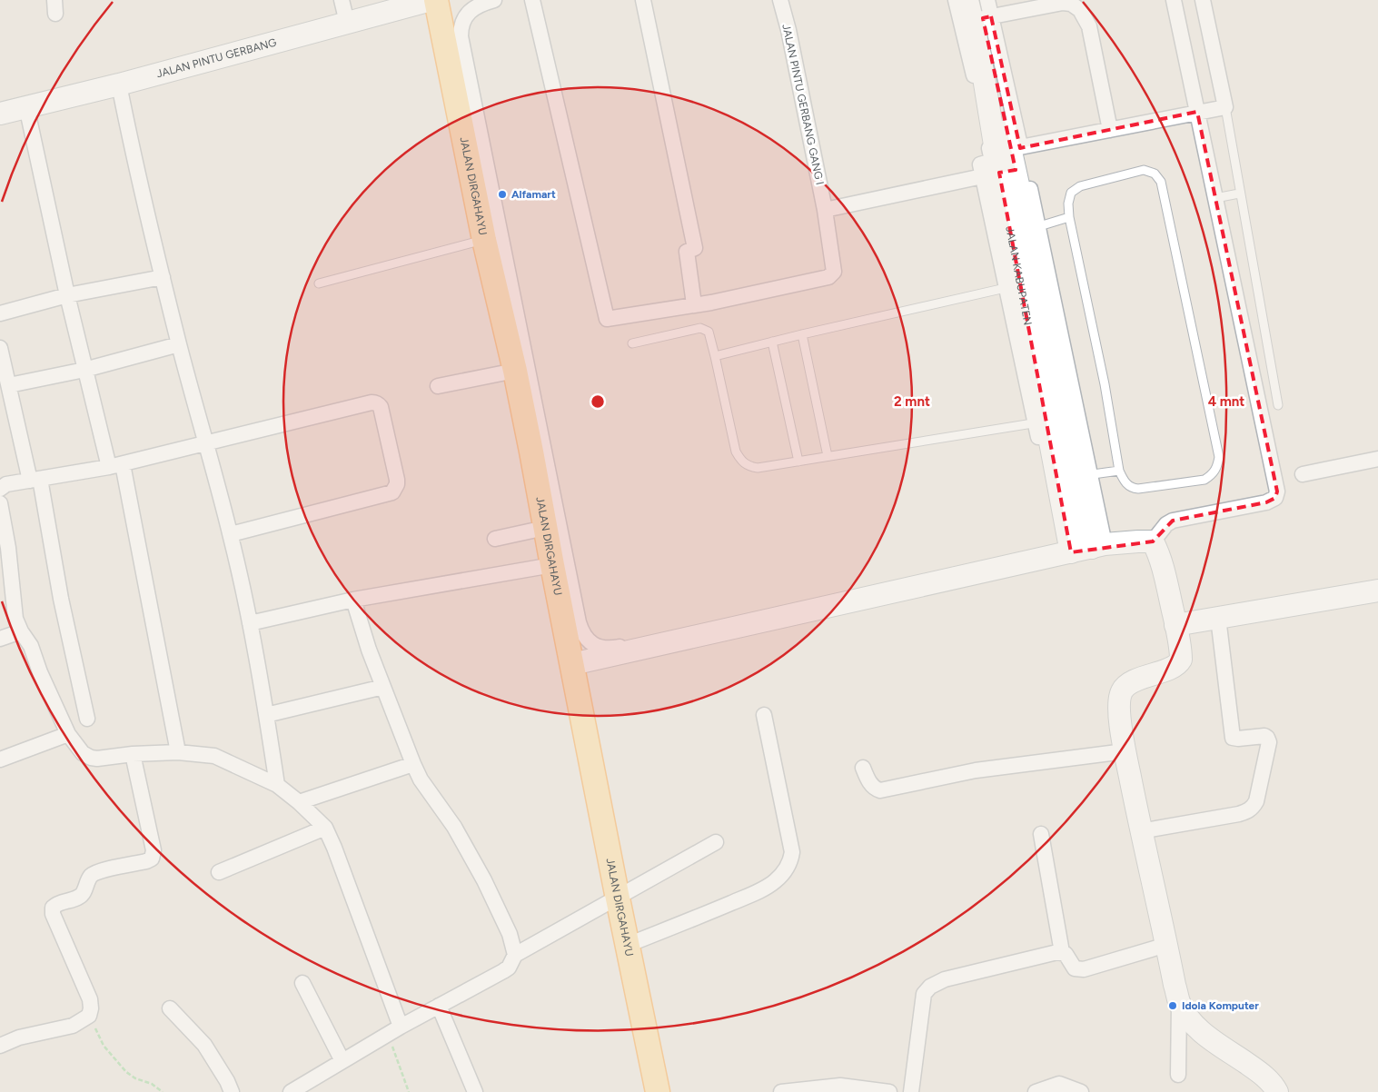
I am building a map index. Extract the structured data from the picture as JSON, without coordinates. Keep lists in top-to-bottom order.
{
  "streets": {
    "main road": ["JALAN DIRGAHAYU"],
    "street": ["JALAN PINTU GERBANG", "JALAN PINTU GERBANG GANG I", "JALAN KABUPATEN"]
  },
  "places": ["Alfamart", "Idola Komputer"],
  "rings": ["2 mnt", "4 mnt"]
}
